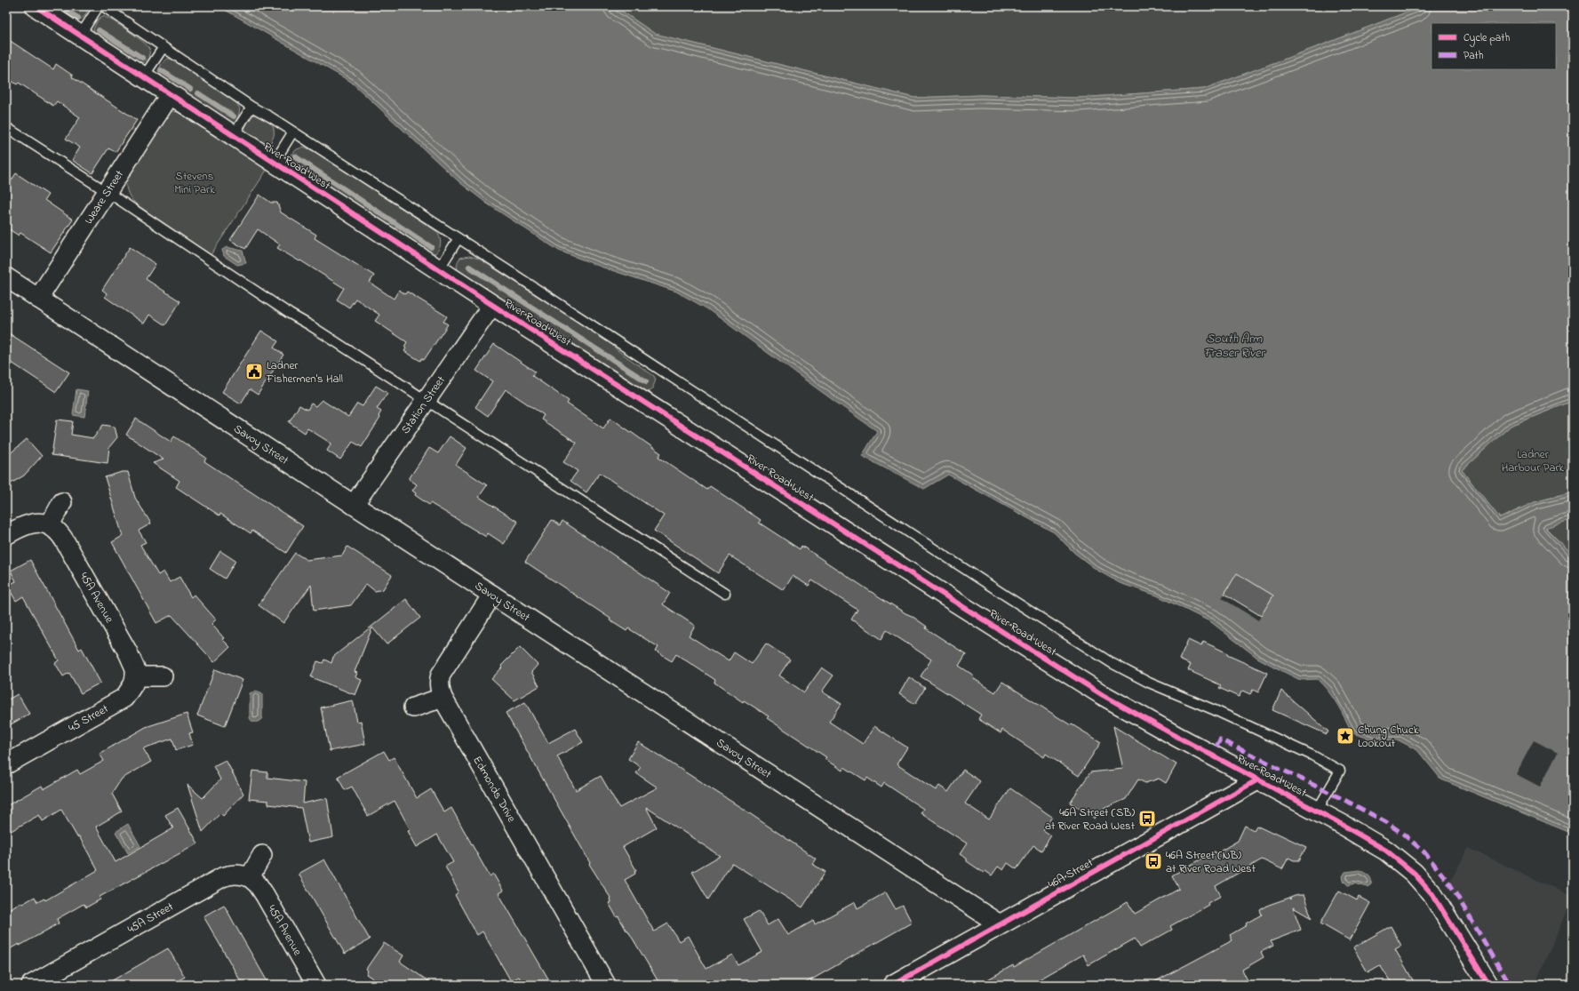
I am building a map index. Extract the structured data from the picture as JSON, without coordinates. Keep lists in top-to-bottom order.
{
  "streets": {
    "main road": ["River Road West", "46A Street"],
    "street": [
      "Weare Street",
      "Station Street",
      "Savoy Street",
      "45A Avenue",
      "45 Street",
      "Edmonds Drive",
      "45A Street"
    ]
  },
  "crossings": [
    ["River Road West", "Weare Street"],
    ["River Road West", "Station Street"],
    ["River Road West", "46A Street"],
    ["Weare Street", "Savoy Street"],
    ["Station Street", "Savoy Street"],
    ["Savoy Street", "Edmonds Drive"],
    ["Savoy Street", "46A Street"],
    ["45A Avenue", "45 Street"],
    ["45A Avenue", "45A Street"]
  ],
  "water": ["South Arm Fraser River"],
  "parks": ["Stevens Mini Park", "Ladner Harbour Park"],
  "places": {
    "public building": ["Ladner Fishermen's Hall"],
    "place": ["Chung Chuck Lookout"],
    "bus stop": ["46A Street (SB) at River Road West", "46A Street (NB) at River Road West"]
  },
  "legend": ["Cycle path", "Path"]
}
